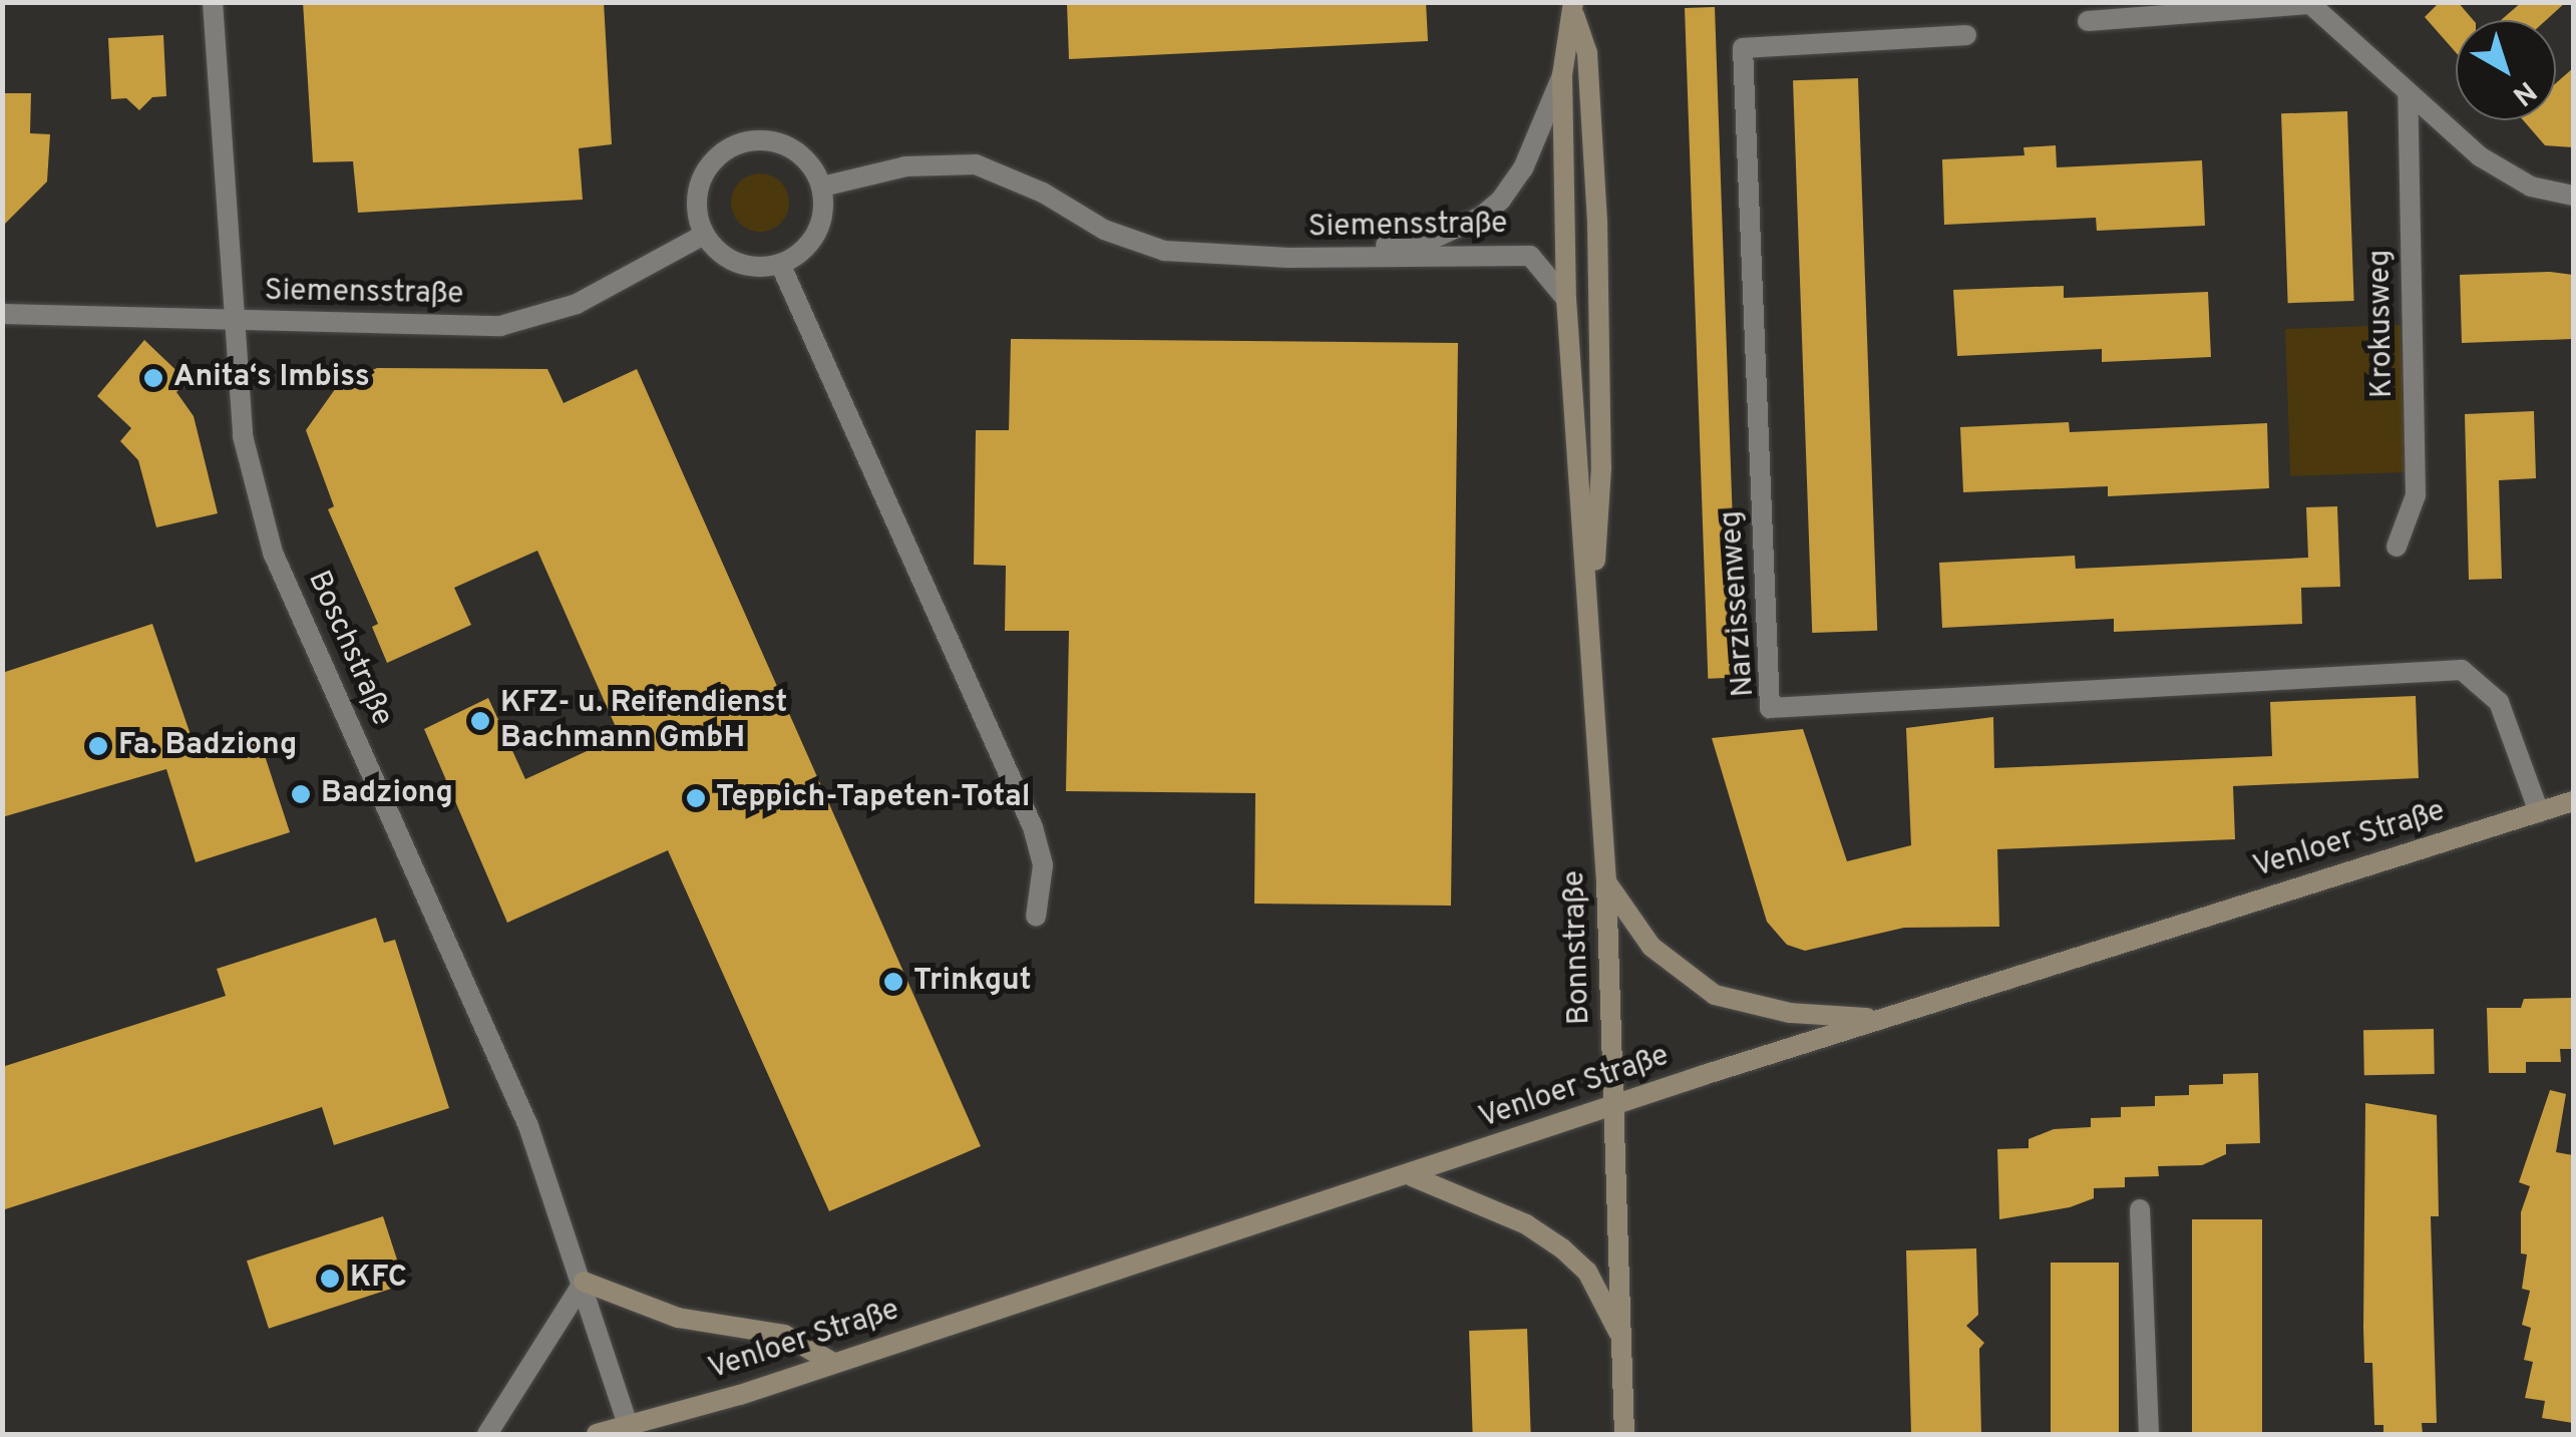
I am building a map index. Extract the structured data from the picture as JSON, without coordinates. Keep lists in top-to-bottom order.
{
  "streets": {
    "main road": ["Venloer Straße", "Bonnstraße"],
    "street": [
      "Siemensstraße",
      "Krokusweg",
      "Narzissenweg",
      "Boschstraße"
    ]
  },
  "crossings": [
    ["Siemensstraße", "Boschstraße"],
    ["Siemensstraße", "Bonnstraße"],
    ["Narzissenweg", "Venloer Straße"],
    ["Boschstraße", "Venloer Straße"],
    ["Venloer Straße", "Bonnstraße"]
  ],
  "places": [
    "Anita‘s Imbiss",
    "KFZ- u. Reifendienst Bachmann GmbH",
    "Fa. Badziong",
    "Badziong",
    "Teppich-Tapeten-Total",
    "Trinkgut",
    "KFC"
  ],
  "north": "bottom right"
}
